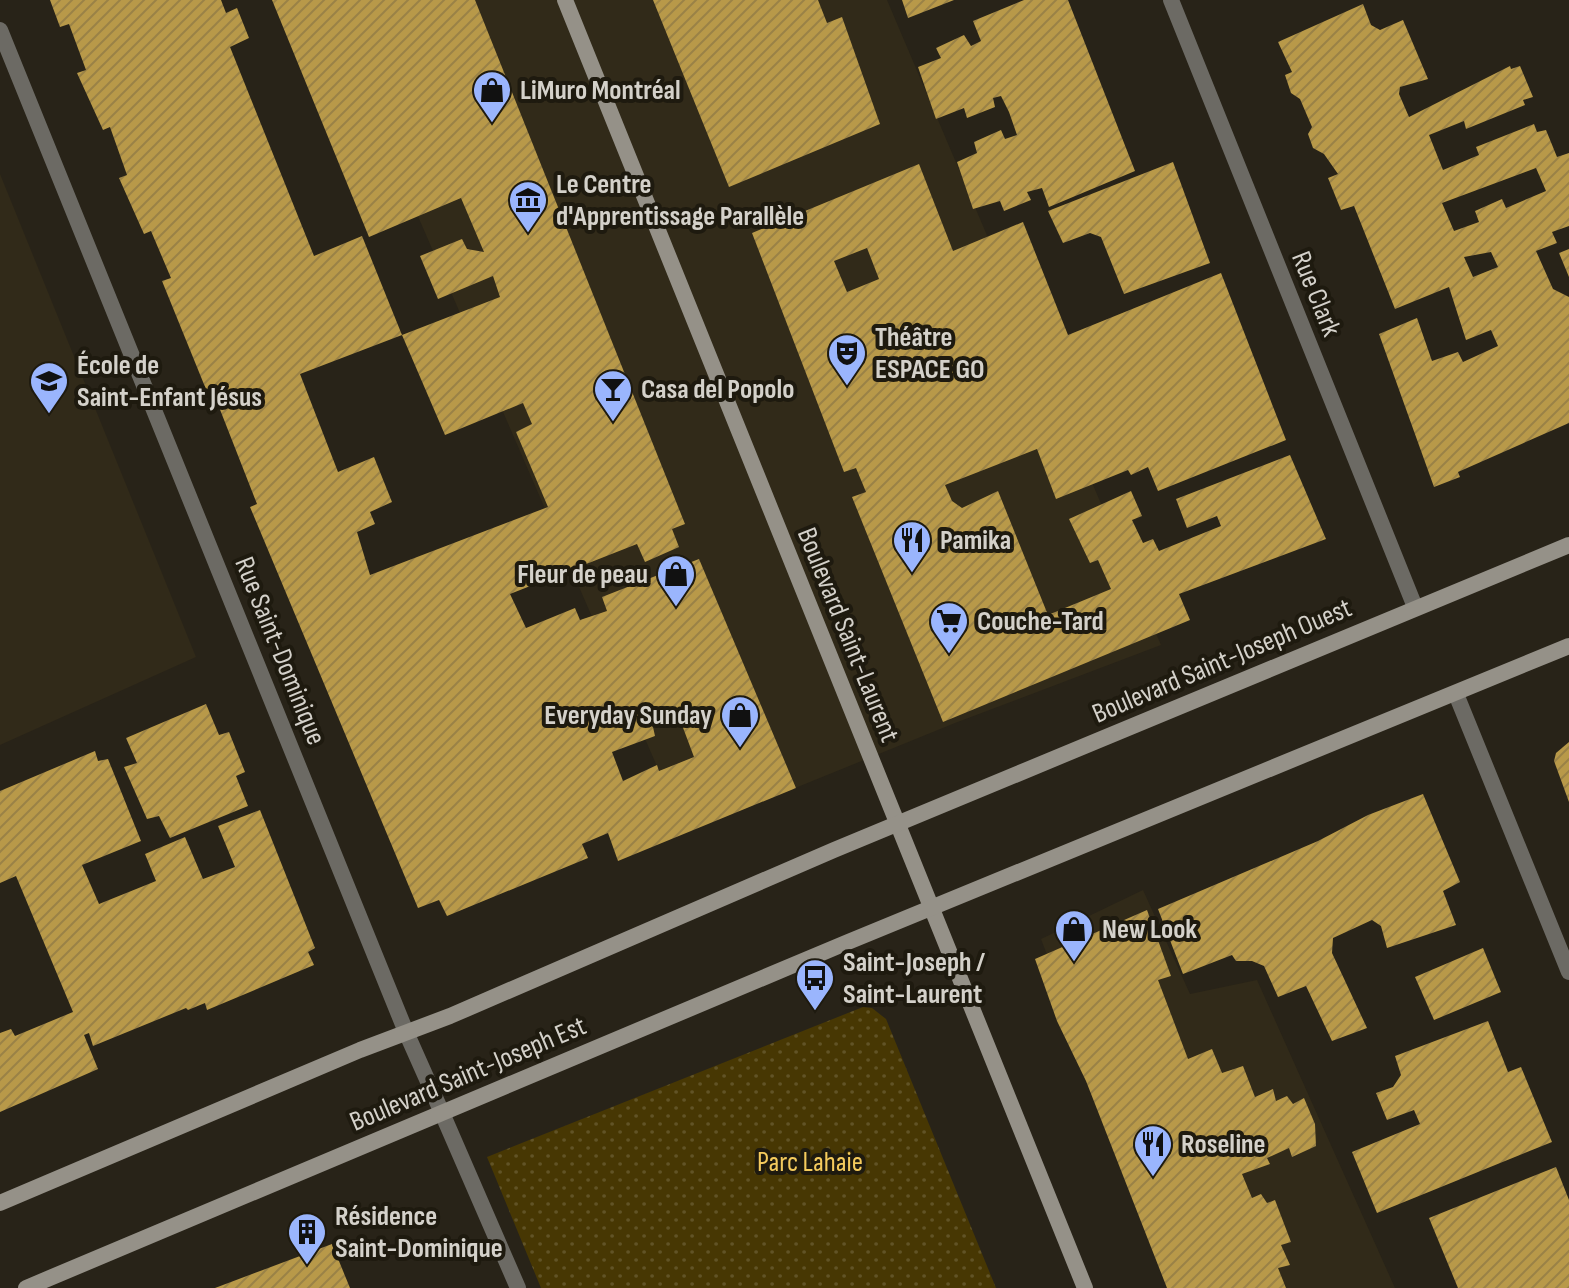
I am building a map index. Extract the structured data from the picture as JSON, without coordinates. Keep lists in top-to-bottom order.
{
  "streets": {
    "main road": ["Boulevard Saint-Laurent", "Boulevard Saint-Joseph Ouest", "Boulevard Saint-Joseph Est"],
    "street": ["Rue Clark", "Rue Saint-Dominique"]
  },
  "crossings": [
    ["Rue Clark", "Boulevard Saint-Joseph Ouest"],
    ["Boulevard Saint-Laurent", "Boulevard Saint-Joseph Ouest"],
    ["Boulevard Saint-Laurent", "Boulevard Saint-Joseph Est"],
    ["Rue Saint-Dominique", "Boulevard Saint-Joseph Est"]
  ],
  "parks": ["Parc Lahaie"],
  "places": {
    "shop": [
      "LiMuro Montréal",
      "Fleur de peau",
      "Everyday Sunday",
      "New Look"
    ],
    "museum": ["Le Centre d'Apprentissage Parallèle"],
    "theatre": ["Théâtre ESPACE GO"],
    "school or university": ["École de Saint-Enfant Jésus"],
    "bar": ["Casa del Popolo"],
    "restaurant": ["Pamika", "Roseline"],
    "supermarket": ["Couche-Tard"],
    "bus stop": ["Saint-Joseph / Saint-Laurent"],
    "building": ["Résidence Saint-Dominique"]
  }
}
